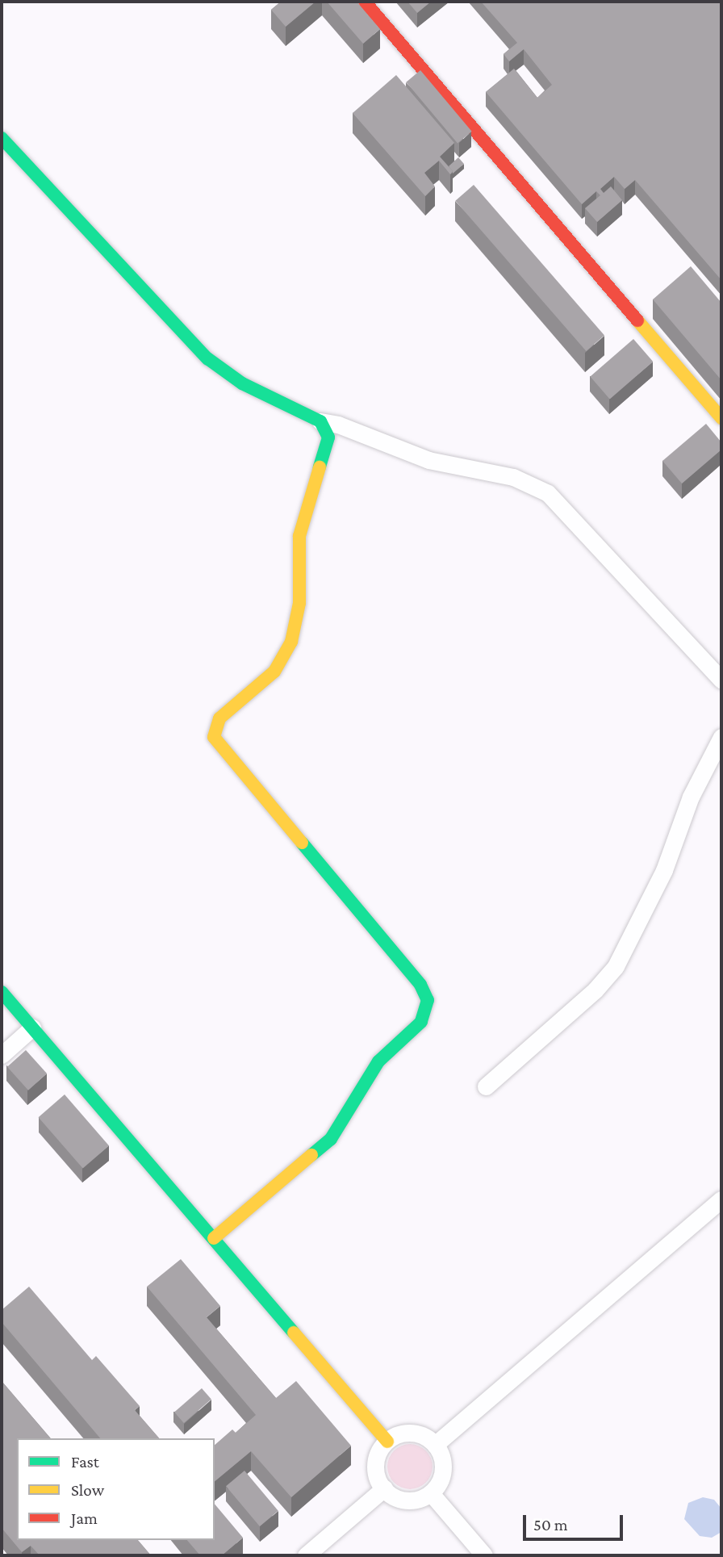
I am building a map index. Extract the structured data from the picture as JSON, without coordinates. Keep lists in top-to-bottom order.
{
  "legend": ["Fast", "Slow", "Jam"],
  "scale_bar": "50 m"
}
